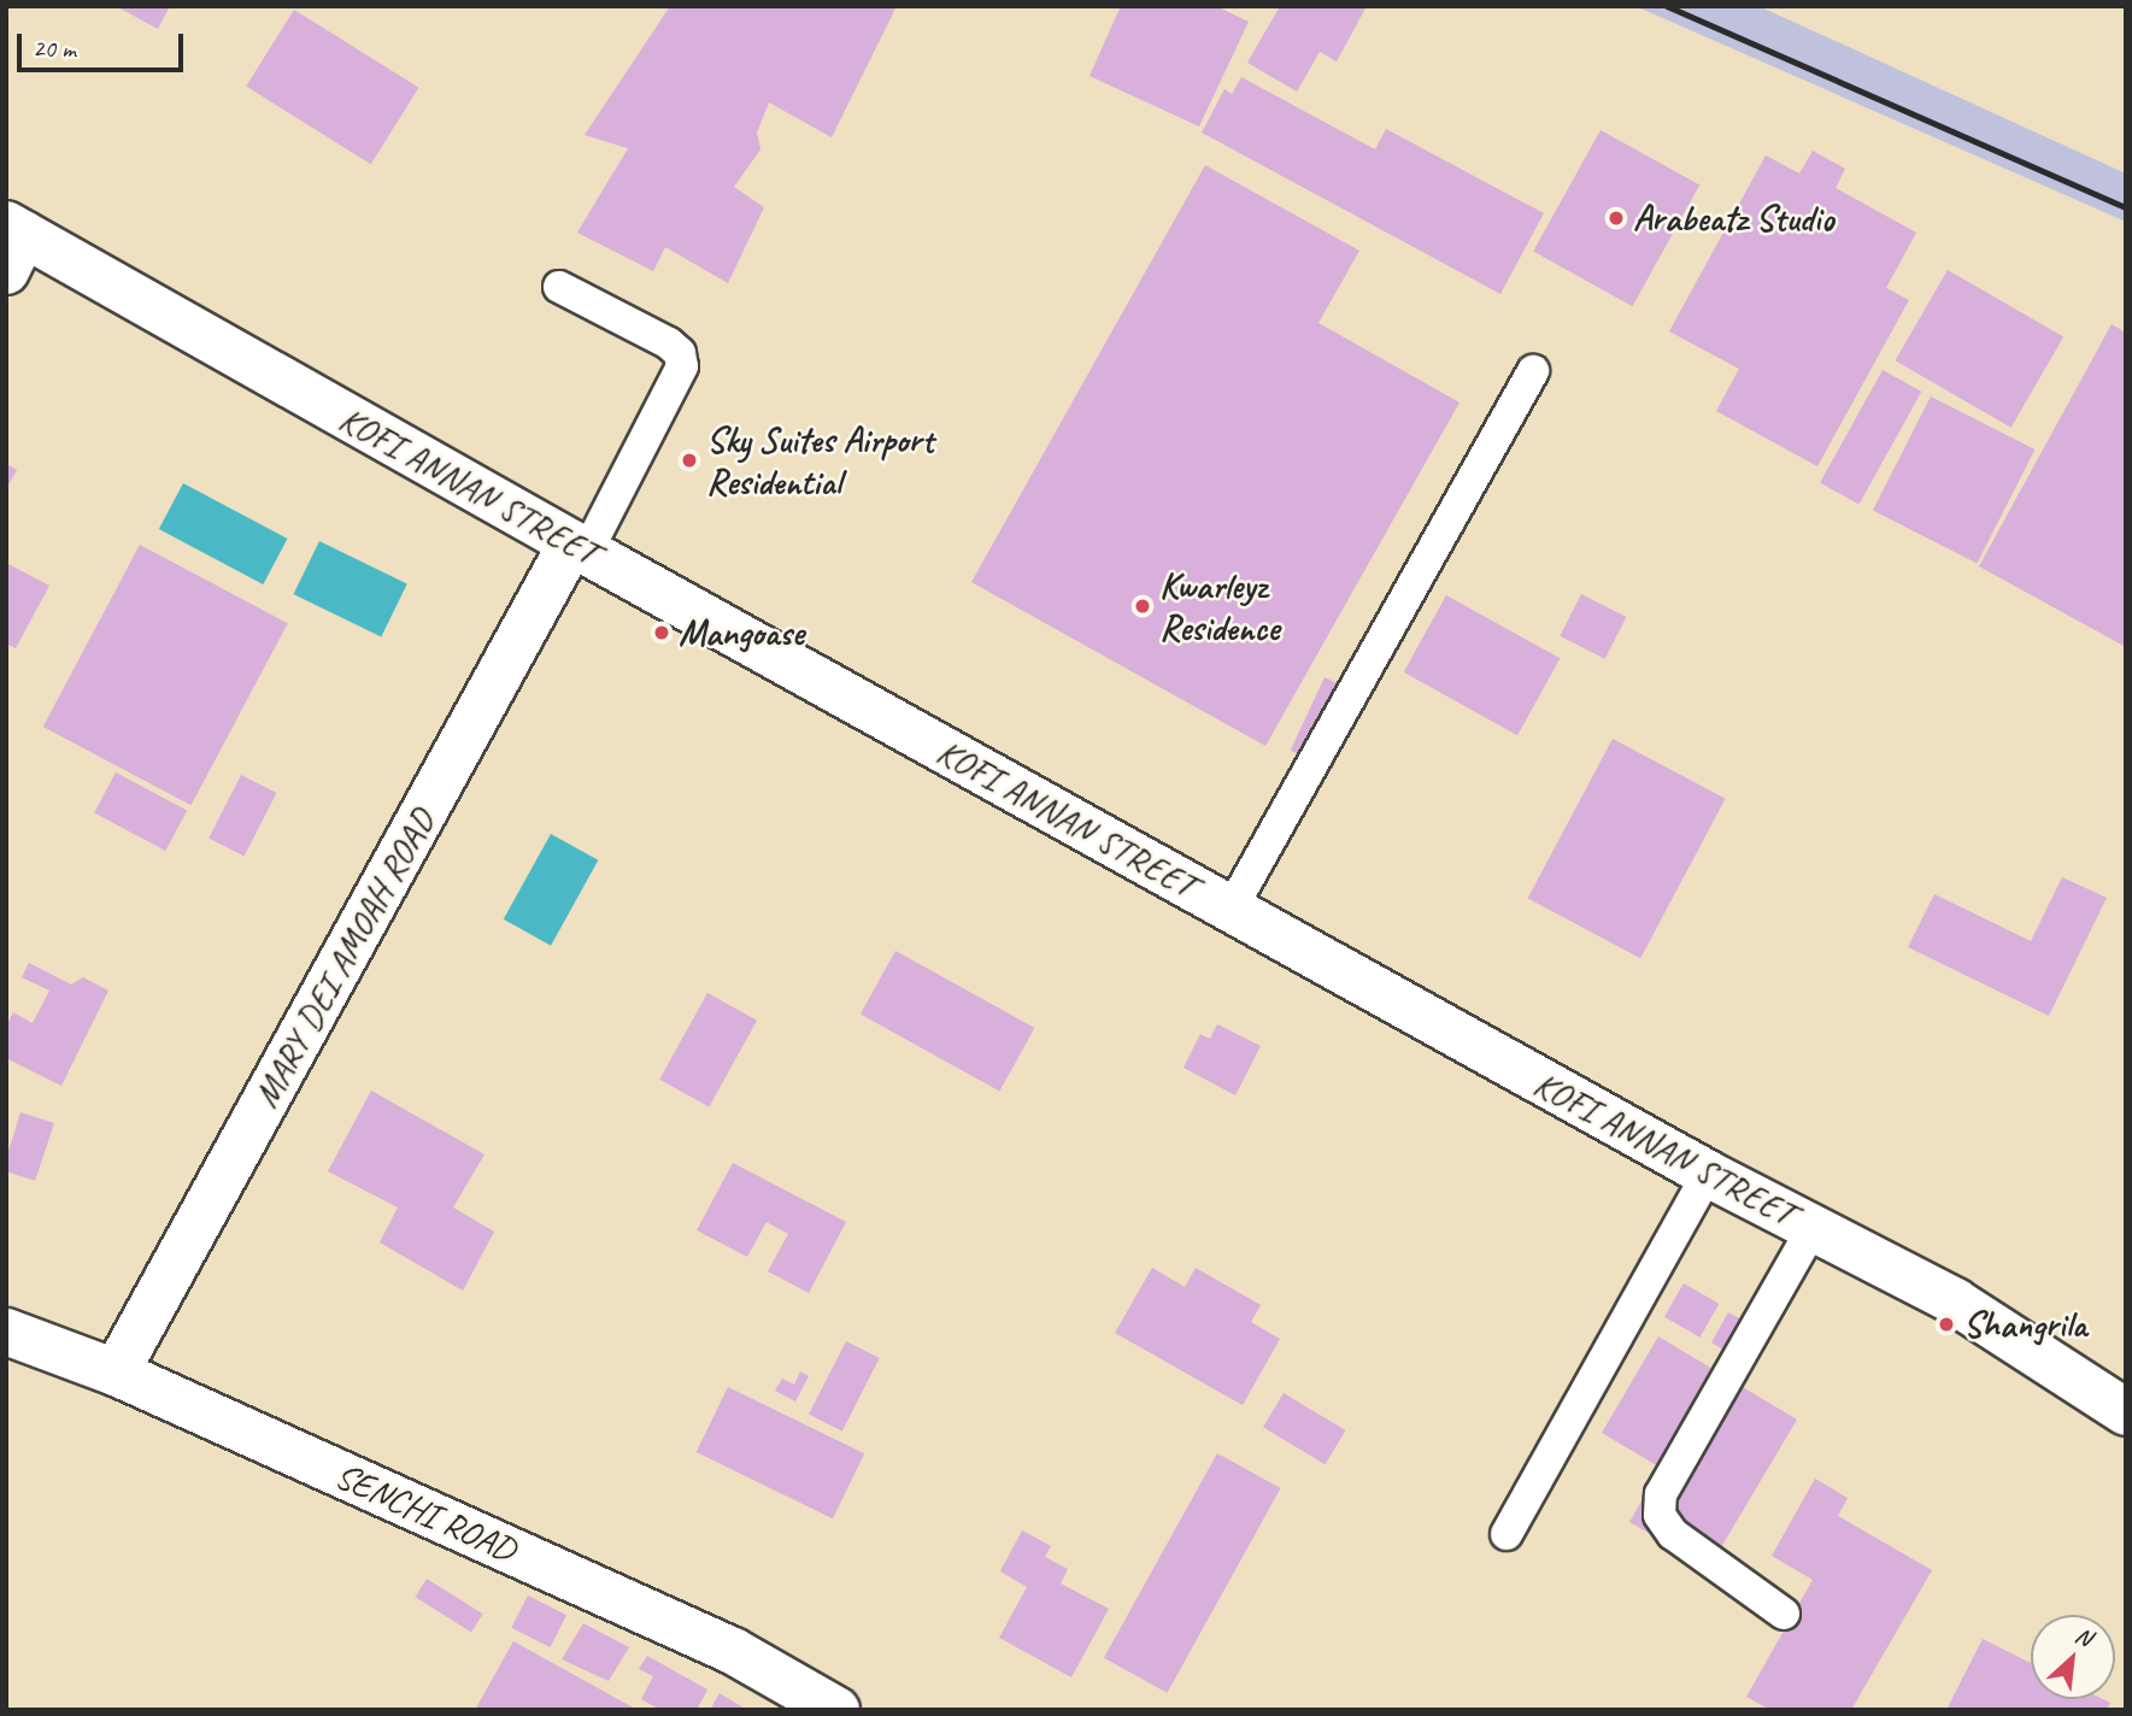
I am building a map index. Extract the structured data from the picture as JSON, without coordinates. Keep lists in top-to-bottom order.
{
  "streets": {
    "street": ["KOFI ANNAN STREET", "MARY DEI AMOAH ROAD", "SENCHI ROAD"]
  },
  "crossings": [
    ["KOFI ANNAN STREET", "MARY DEI AMOAH ROAD"],
    ["MARY DEI AMOAH ROAD", "SENCHI ROAD"]
  ],
  "places": [
    "Arabeatz Studio",
    "Sky Suites Airport Residential",
    "Kwarleyz Residence",
    "Mangoase",
    "Shangrila"
  ],
  "scale_bar": "20 m",
  "north": "top right"
}
